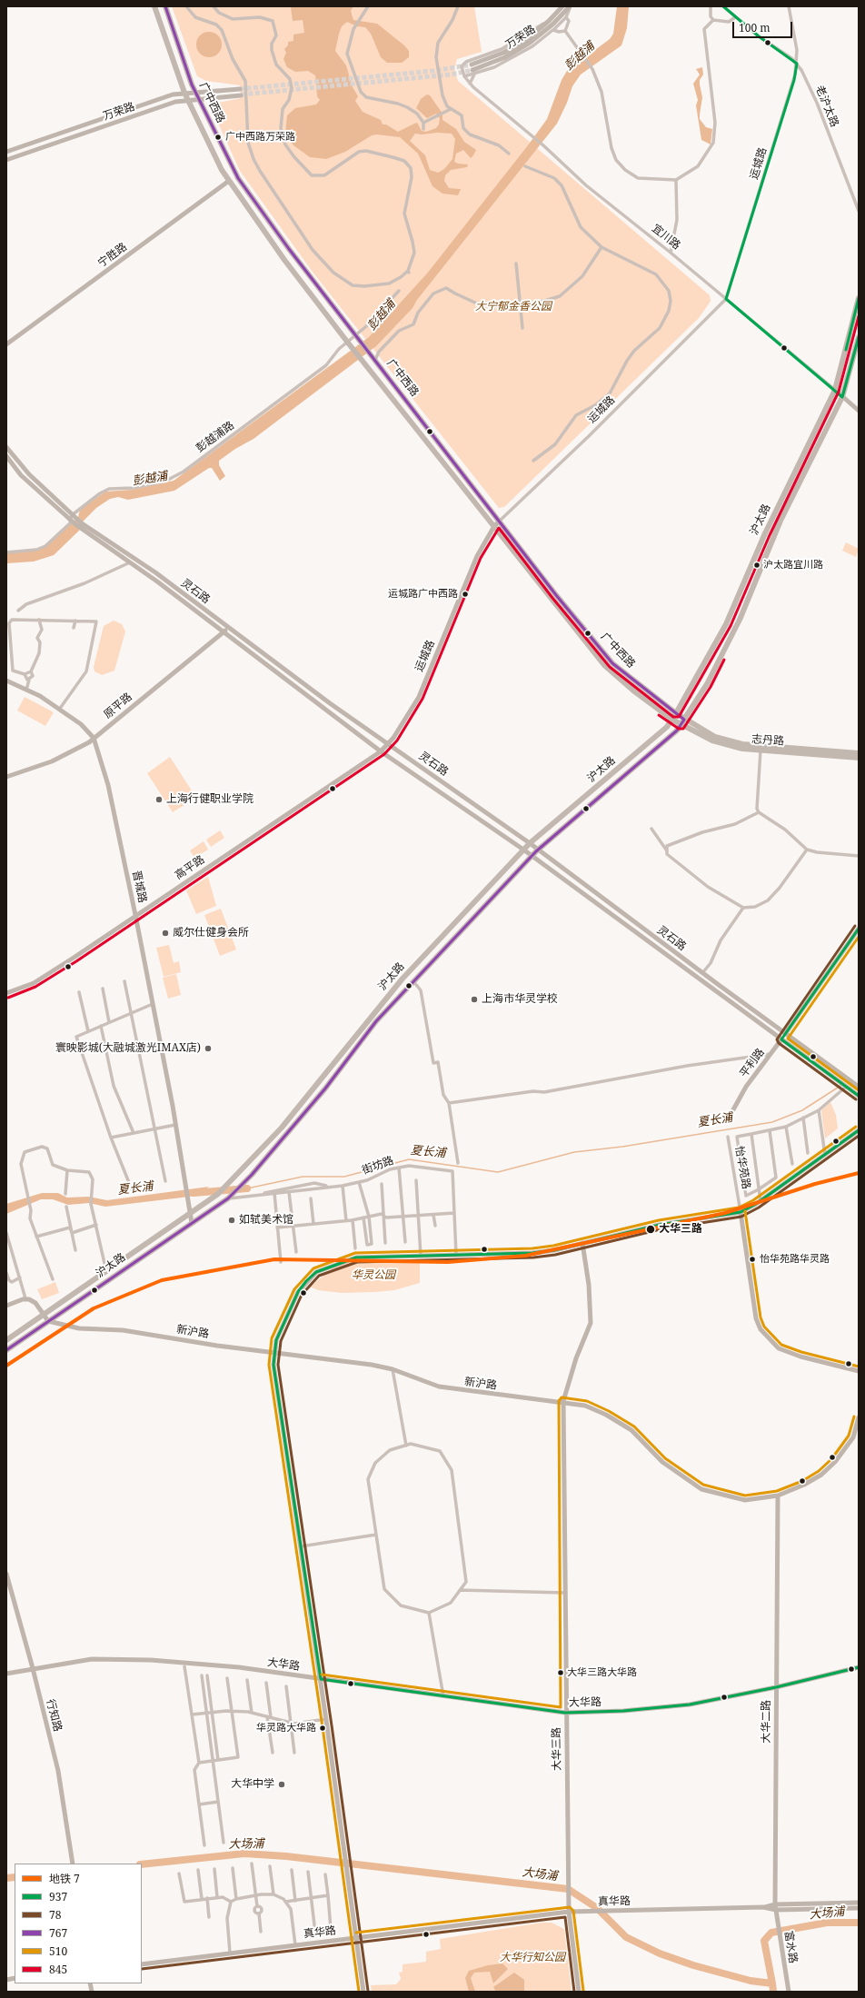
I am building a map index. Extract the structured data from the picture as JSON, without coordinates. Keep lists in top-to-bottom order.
{
  "streets": {
    "main road": ["广中西路", "沪太路", "志丹路"],
    "street": [
      "万荣路",
      "老沪太路",
      "运城路",
      "宜川路",
      "宁胜路",
      "彭越浦路",
      "灵石路",
      "原平路",
      "高平路",
      "晋城路",
      "平利路",
      "街坊路",
      "怡华苑路",
      "新沪路",
      "大华路",
      "行知路",
      "大华二路",
      "大华三路",
      "真华路",
      "富水路"
    ]
  },
  "crossings": [
    ["万荣路", "广中西路"],
    ["广中西路", "运城路"],
    ["广中西路", "宁胜路"],
    ["广中西路", "彭越浦路"],
    ["广中西路", "沪太路"],
    ["广中西路", "志丹路"],
    ["老沪太路", "运城路"],
    ["运城路", "宜川路"],
    ["运城路", "灵石路"],
    ["运城路", "高平路"],
    ["宜川路", "沪太路"],
    ["彭越浦路", "灵石路"],
    ["沪太路", "灵石路"],
    ["沪太路", "志丹路"],
    ["沪太路", "晋城路"],
    ["沪太路", "街坊路"],
    ["沪太路", "新沪路"],
    ["灵石路", "原平路"],
    ["灵石路", "高平路"],
    ["灵石路", "平利路"],
    ["原平路", "晋城路"],
    ["高平路", "晋城路"],
    ["新沪路", "大华二路"],
    ["新沪路", "大华三路"],
    ["大华路", "行知路"],
    ["大华路", "大华二路"],
    ["大华路", "大华三路"],
    ["大华二路", "真华路"],
    ["大华二路", "富水路"],
    ["大华三路", "真华路"],
    ["真华路", "富水路"]
  ],
  "water": ["彭越浦", "夏长浦", "大场浦"],
  "parks": ["大宁郁金香公园", "华灵公园", "大华行知公园"],
  "places": [
    "广中西路万荣路",
    "沪太路宜川路",
    "运城路广中西路",
    "上海行健职业学院",
    "威尔仕健身会所",
    "上海市华灵学校",
    "寰映影城(大融城激光IMAX店)",
    "如轼美术馆",
    "大华三路",
    "怡华苑路华灵路",
    "大华三路大华路",
    "华灵路大华路",
    "大华中学"
  ],
  "lines": [
    "transit line 937",
    "transit line 767",
    "transit line 845",
    "transit line 78",
    "transit line 510",
    "metro line 7"
  ],
  "legend": [
    "地铁 7",
    "937",
    "78",
    "767",
    "510",
    "845"
  ],
  "scale_bar": "100 m"
}
